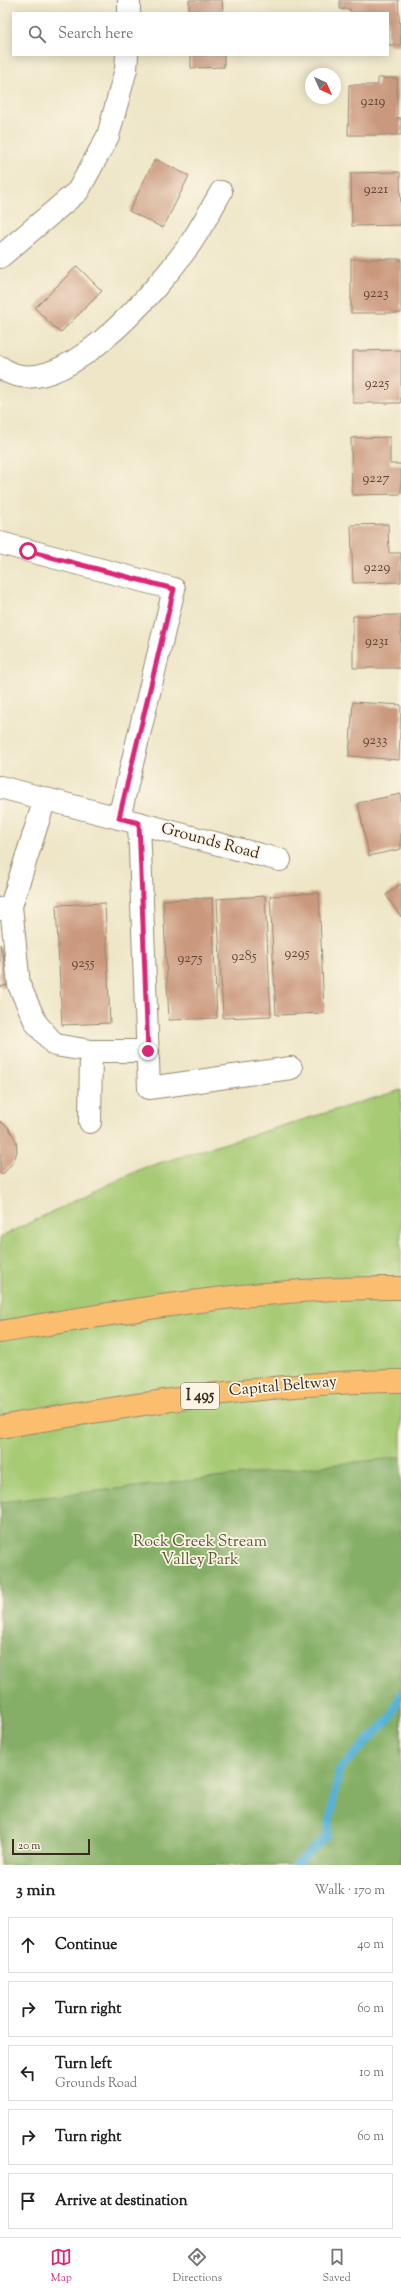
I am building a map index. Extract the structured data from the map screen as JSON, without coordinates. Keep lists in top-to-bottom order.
{
  "streets": {
    "highway": ["Capital Beltway", "I 495"],
    "street": ["Grounds Road"]
  },
  "parks": ["Rock Creek Stream Valley Park"],
  "house_numbers": [
    "9219",
    "9221",
    "9223",
    "9225",
    "9227",
    "9229",
    "9231",
    "9233",
    "9295",
    "9285",
    "9275",
    "9255"
  ],
  "scale_bar": "20 m",
  "north": "bottom right",
  "page": {
    "search": "Search here",
    "scale": "20 m",
    "heading": ["3 min", "Walk · 170 m"],
    "list": [
      ["Continue", "40 m"],
      ["Turn right", "60 m"],
      ["Turn left", "Grounds Road", "10 m"],
      ["Turn right", "60 m"],
      "Arrive at destination"
    ],
    "nav": ["Map", "Directions", "Saved"]
  }
}
